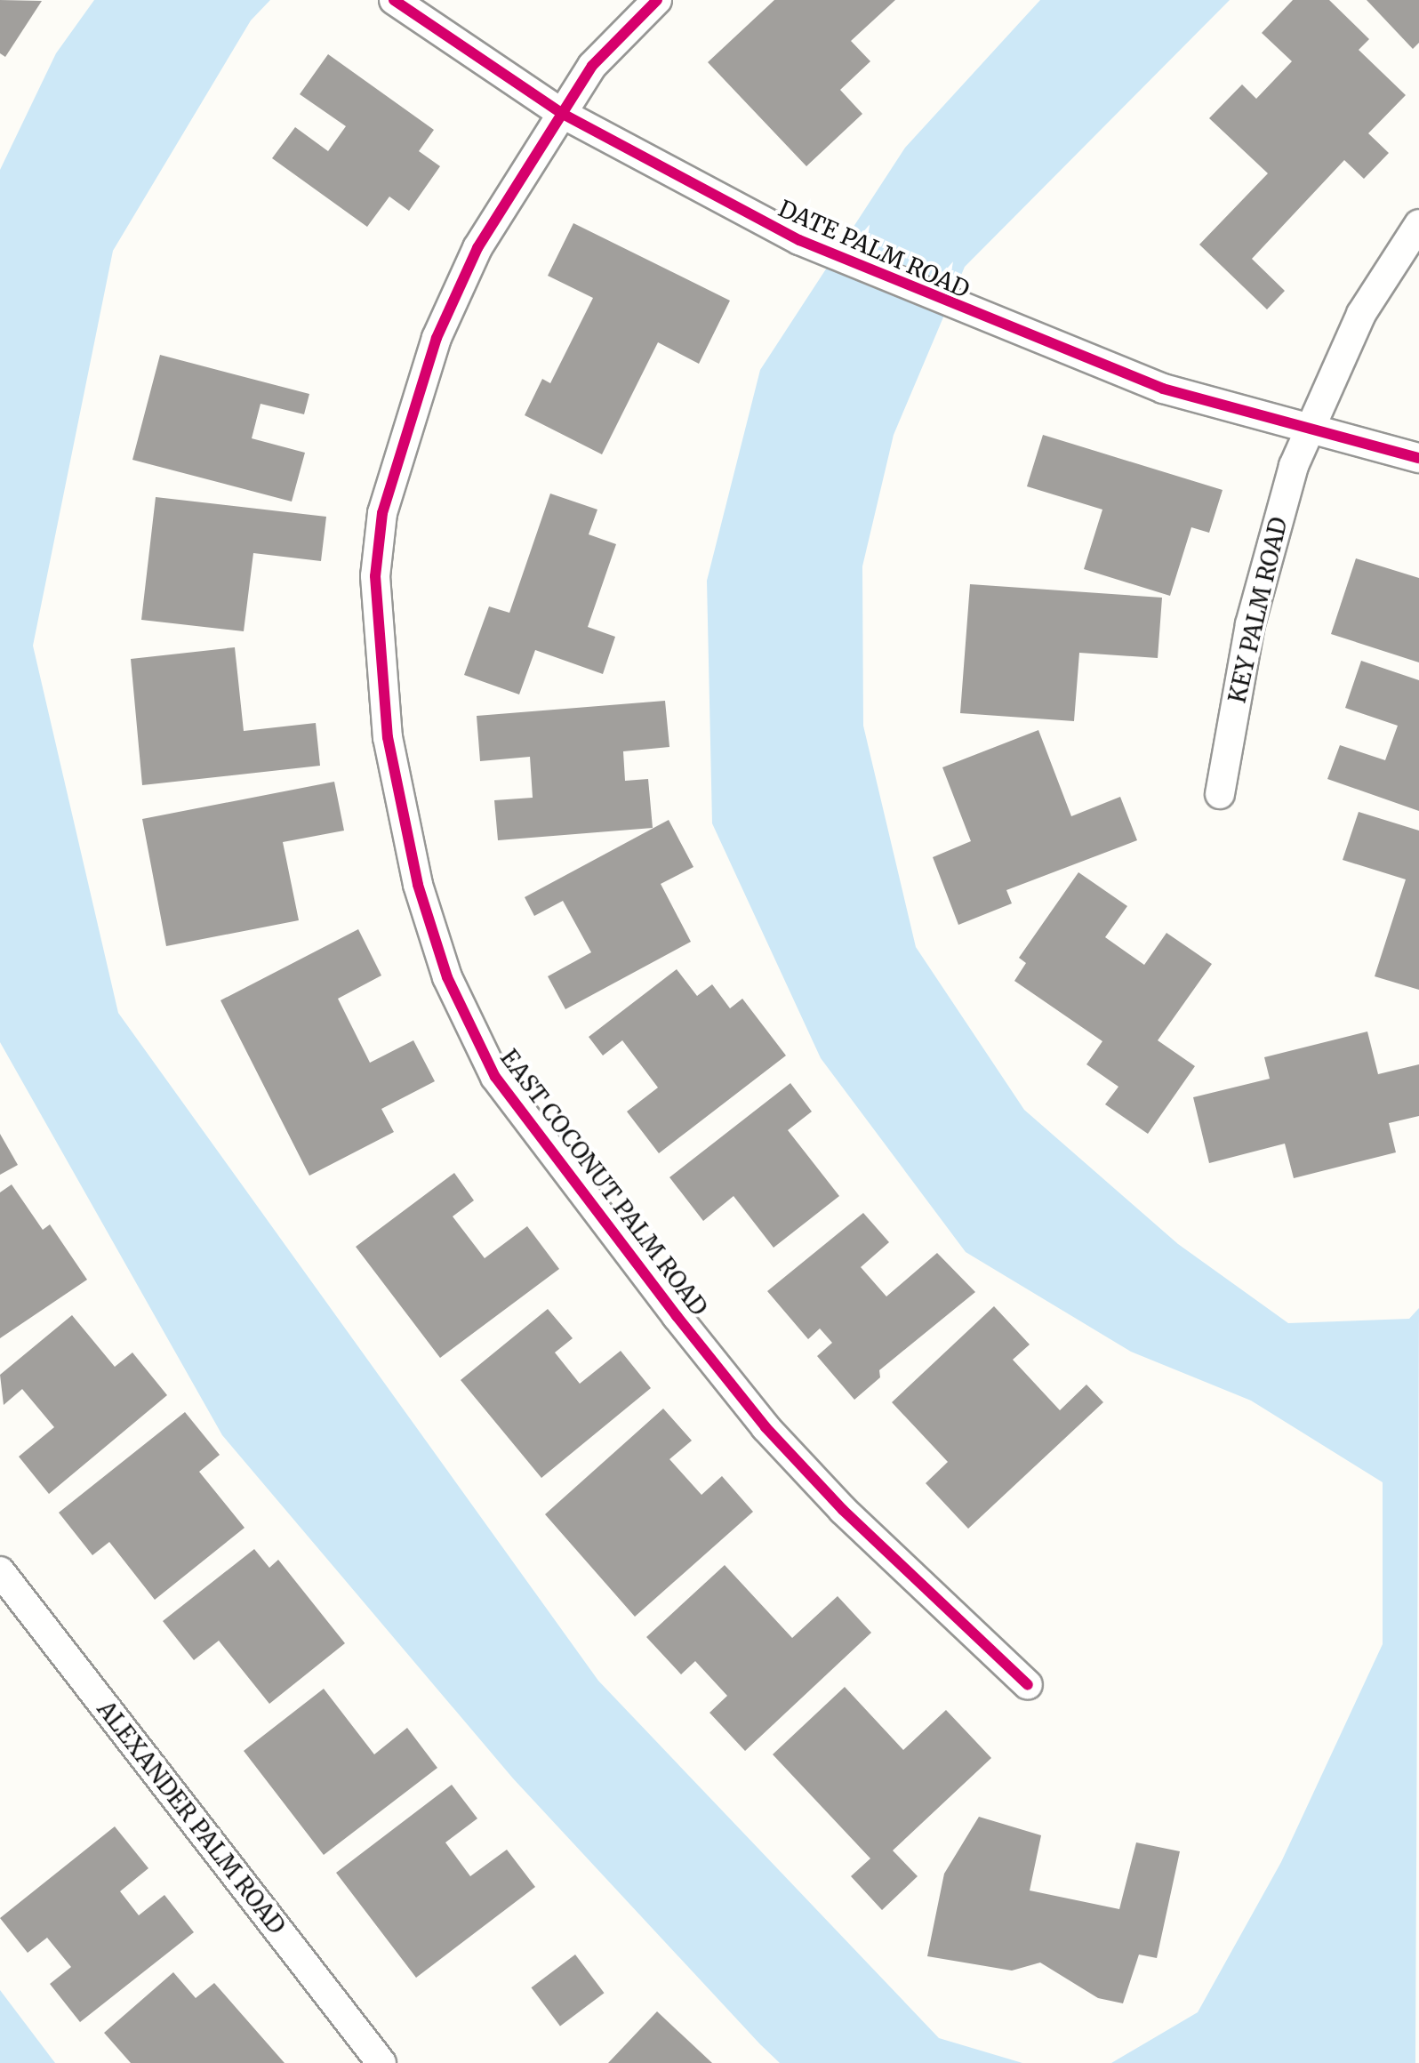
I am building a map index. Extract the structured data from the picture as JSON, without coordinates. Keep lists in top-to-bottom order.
{
  "streets": {
    "street": [
      "DATE PALM ROAD",
      "KEY PALM ROAD",
      "EAST COCONUT PALM ROAD",
      "ALEXANDER PALM ROAD"
    ]
  },
  "crossings": [
    ["DATE PALM ROAD", "KEY PALM ROAD"],
    ["DATE PALM ROAD", "EAST COCONUT PALM ROAD"]
  ]
}
